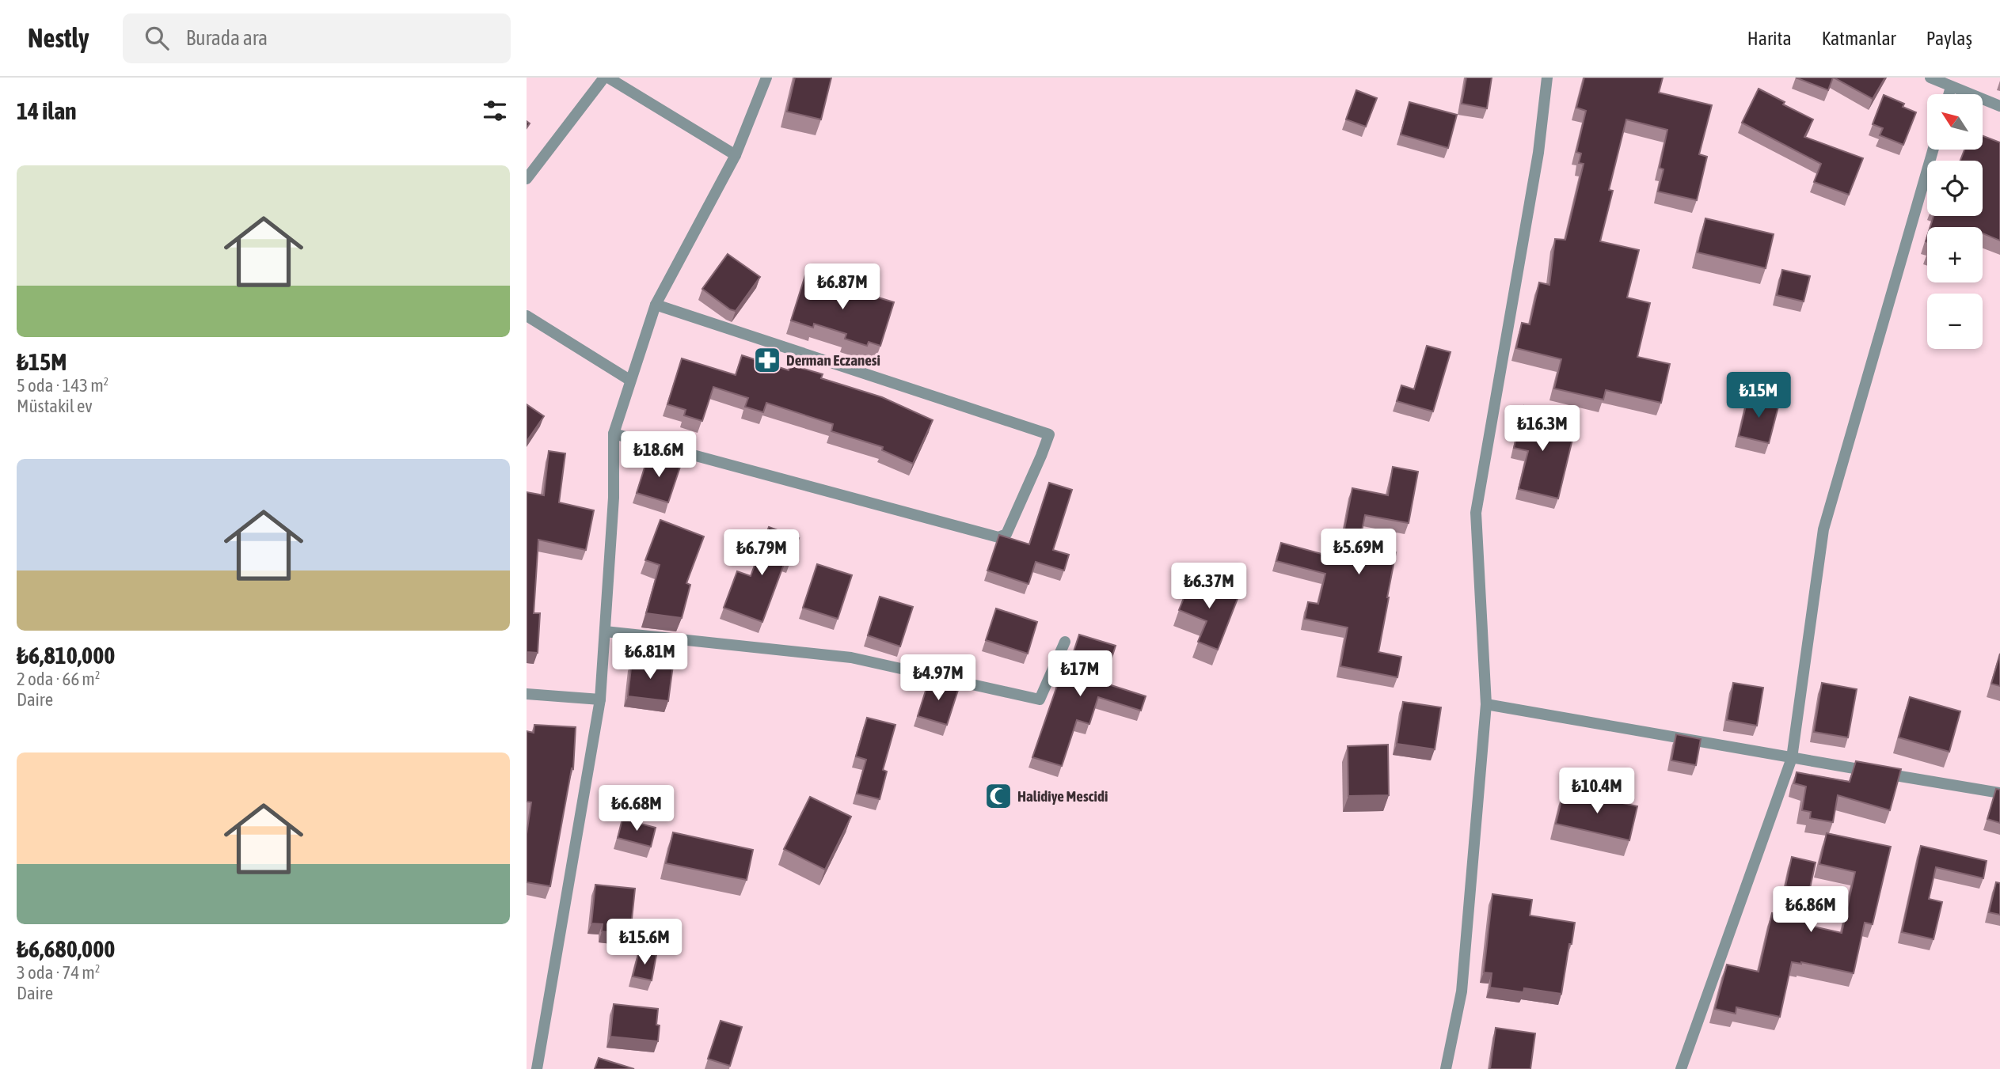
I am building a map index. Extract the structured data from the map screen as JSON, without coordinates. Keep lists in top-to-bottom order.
{
  "places": {
    "pharmacy": ["Derman Eczanesi"],
    "mosque": ["Halidiye Mescidi"]
  },
  "north": "top left",
  "page": {
    "header": "Nestly",
    "search": "Burada ara",
    "nav": ["Harita", "Katmanlar", "Paylaş"],
    "heading": "14 ilan",
    "map_buttons": ["+", "−"],
    "list": [
      {
        "name": "₺15M",
        "note": "5 oda · 143 m² · Müstakil ev"
      },
      {
        "name": "₺6,810,000",
        "note": "2 oda · 66 m² · Daire"
      },
      {
        "name": "₺6,680,000",
        "note": "3 oda · 74 m² · Daire"
      }
    ],
    "price": [
      "₺6.87M",
      "₺15M",
      "₺16.3M",
      "₺18.6M",
      "₺5.69M",
      "₺6.79M",
      "₺6.37M",
      "₺6.81M",
      "₺17M",
      "₺4.97M",
      "₺10.4M",
      "₺6.68M",
      "₺6.86M",
      "₺15.6M"
    ]
  }
}
